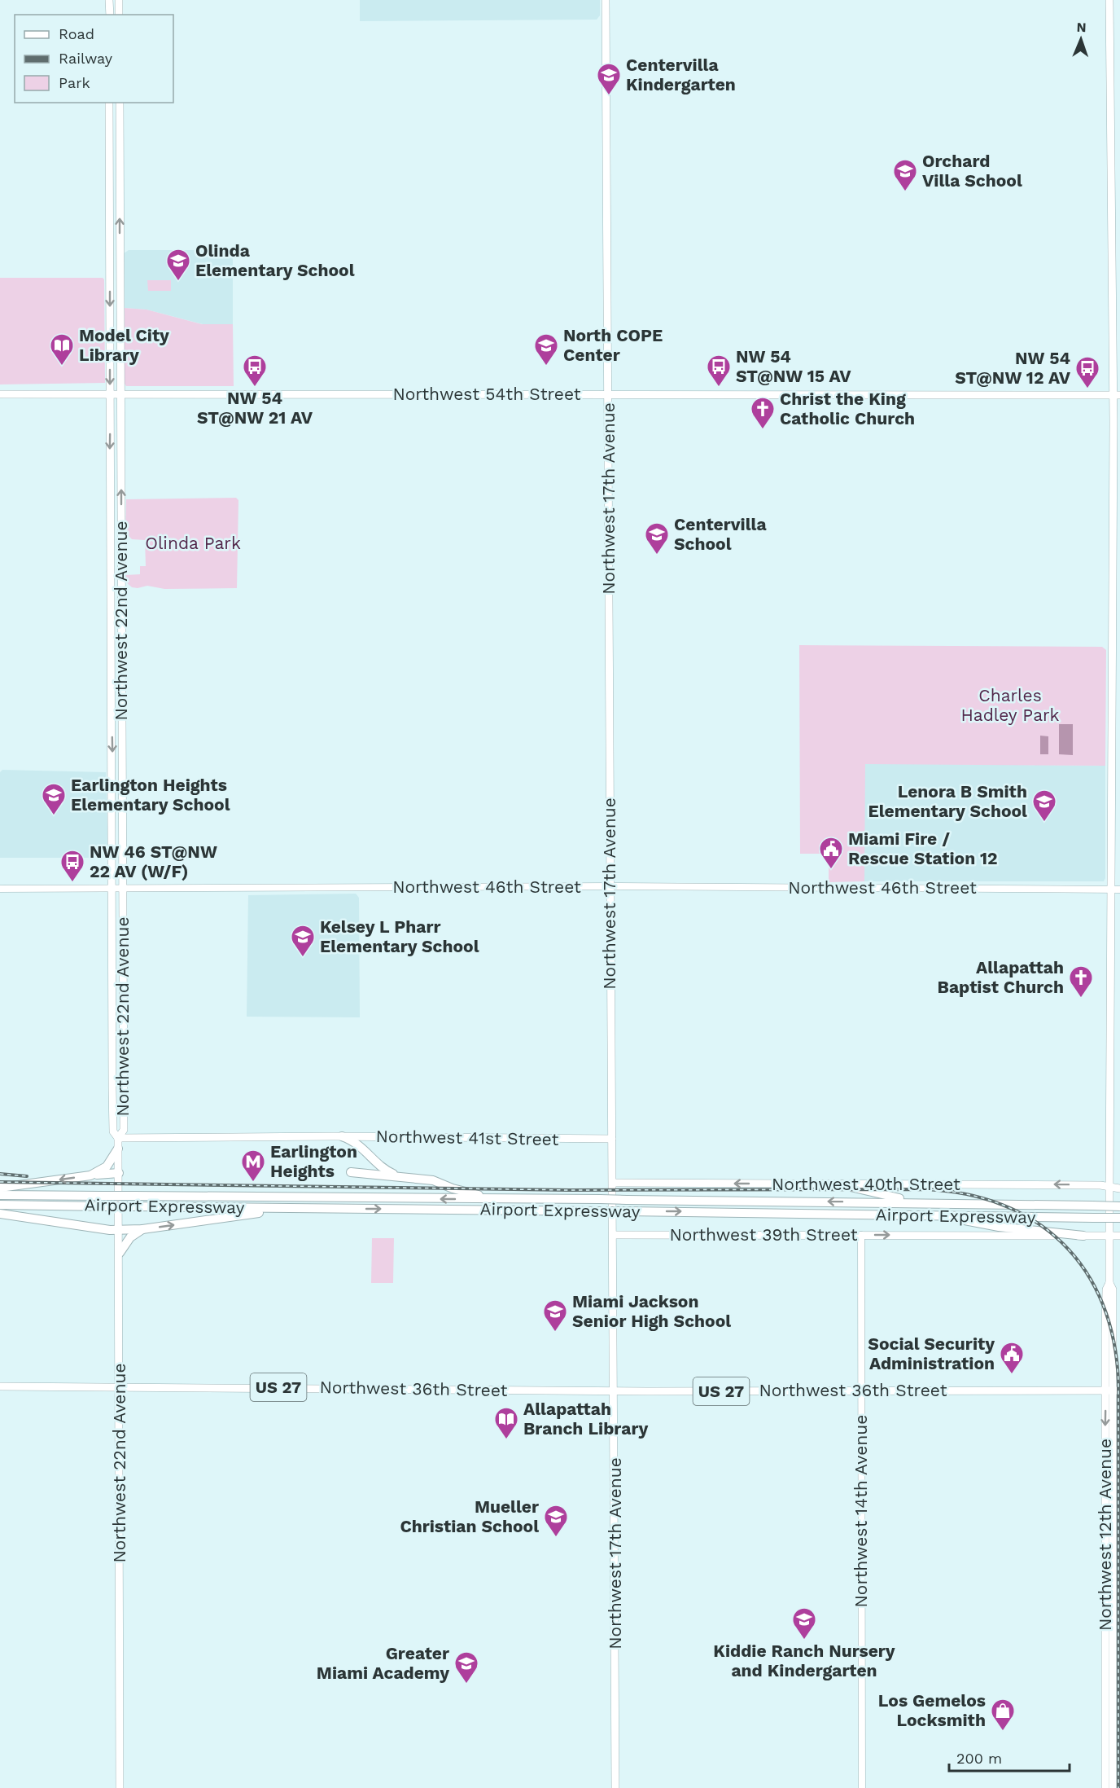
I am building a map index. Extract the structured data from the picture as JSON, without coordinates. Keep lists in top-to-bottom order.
{
  "streets": {
    "highway": ["Airport Expressway"],
    "main road": [
      "Northwest 54th Street",
      "Northwest 17th Avenue",
      "Northwest 22nd Avenue",
      "Northwest 41st Street",
      "Northwest 40th Street",
      "Northwest 39th Street",
      "US 27",
      "Northwest 36th Street",
      "Northwest 12th Avenue"
    ],
    "street": ["Northwest 46th Street", "Northwest 14th Avenue"]
  },
  "crossings": [
    ["Northwest 54th Street", "Northwest 17th Avenue"],
    ["Northwest 54th Street", "Northwest 22nd Avenue"],
    ["Northwest 54th Street", "Northwest 12th Avenue"],
    ["Northwest 17th Avenue", "Northwest 46th Street"],
    ["Northwest 17th Avenue", "Northwest 41st Street"],
    ["Northwest 17th Avenue", "Northwest 40th Street"],
    ["Northwest 17th Avenue", "Northwest 39th Street"],
    ["Northwest 17th Avenue", "Northwest 36th Street"],
    ["Northwest 22nd Avenue", "Northwest 46th Street"],
    ["Northwest 22nd Avenue", "Northwest 41st Street"],
    ["Northwest 22nd Avenue", "Northwest 36th Street"],
    ["Northwest 46th Street", "Northwest 12th Avenue"],
    ["Northwest 40th Street", "Northwest 12th Avenue"],
    ["Northwest 39th Street", "Northwest 14th Avenue"],
    ["Northwest 39th Street", "Northwest 12th Avenue"],
    ["Northwest 36th Street", "Northwest 14th Avenue"],
    ["Northwest 36th Street", "Northwest 12th Avenue"]
  ],
  "one_way": ["Northwest 40th Street", "Northwest 39th Street"],
  "parks": ["Olinda Park", "Charles Hadley Park"],
  "places": {
    "school or university": [
      "Centervilla Kindergarten",
      "Orchard Villa School",
      "Olinda Elementary School",
      "North COPE Center",
      "Centervilla School",
      "Earlington Heights Elementary School",
      "Lenora B Smith Elementary School",
      "Kelsey L Pharr Elementary School",
      "Miami Jackson Senior High School",
      "Mueller Christian School",
      "Kiddie Ranch Nursery and Kindergarten",
      "Greater Miami Academy"
    ],
    "library": ["Model City Library", "Allapattah Branch Library"],
    "bus stop": [
      "NW 54 ST@NW 21 AV",
      "NW 54 ST@NW 15 AV",
      "NW 54 ST@NW 12 AV",
      "NW 46 ST@NW 22 AV (W/F)"
    ],
    "church": ["Christ the King Catholic Church", "Allapattah Baptist Church"],
    "public building": ["Miami Fire / Rescue Station 12", "Social Security Administration"],
    "metro station": ["Earlington Heights"],
    "shop": ["Los Gemelos Locksmith"]
  },
  "legend": ["Road", "Railway", "Park"],
  "scale_bar": "200 m",
  "north": "top"
}
